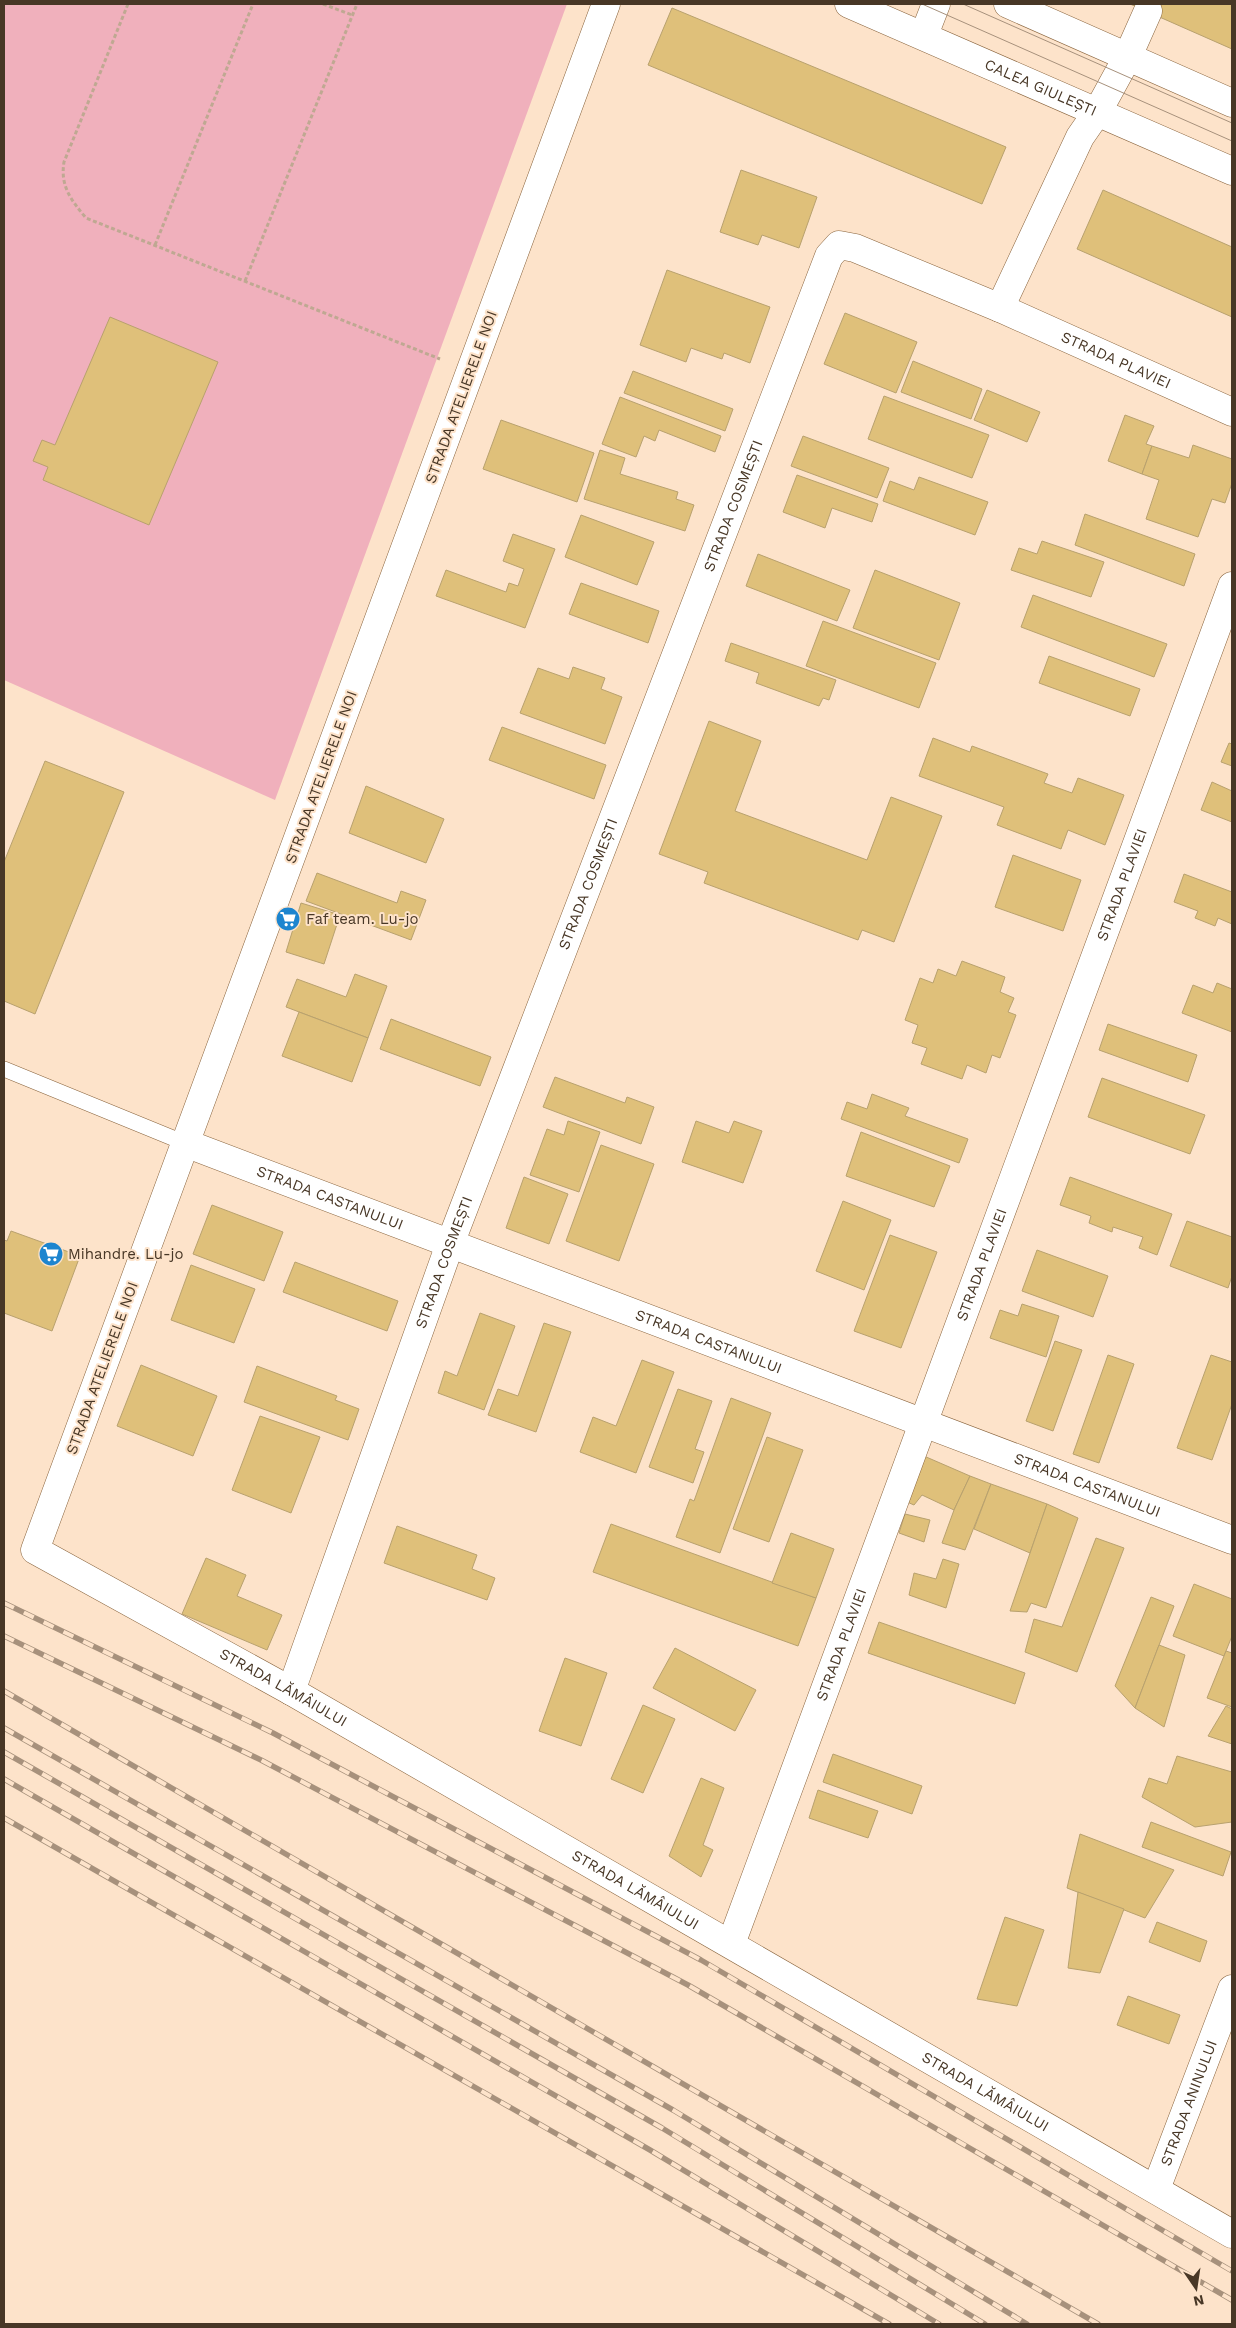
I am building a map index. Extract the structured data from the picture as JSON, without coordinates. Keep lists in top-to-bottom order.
{
  "streets": {
    "street": [
      "CALEA GIULEȘTI",
      "STRADA PLAVIEI",
      "STRADA ATELIERELE NOI",
      "STRADA COSMEȘTI",
      "STRADA CASTANULUI",
      "STRADA LĂMÂIULUI",
      "STRADA ANINULUI"
    ]
  },
  "crossings": [
    ["STRADA PLAVIEI", "STRADA COSMEȘTI"],
    ["STRADA PLAVIEI", "STRADA CASTANULUI"],
    ["STRADA PLAVIEI", "STRADA LĂMÂIULUI"],
    ["STRADA ATELIERELE NOI", "STRADA CASTANULUI"],
    ["STRADA ATELIERELE NOI", "STRADA LĂMÂIULUI"],
    ["STRADA COSMEȘTI", "STRADA CASTANULUI"],
    ["STRADA COSMEȘTI", "STRADA LĂMÂIULUI"],
    ["STRADA LĂMÂIULUI", "STRADA ANINULUI"]
  ],
  "places": {
    "supermarket": ["Faf team. Lu-jo", "Mihandre. Lu-jo"]
  },
  "north": "bottom"
}
